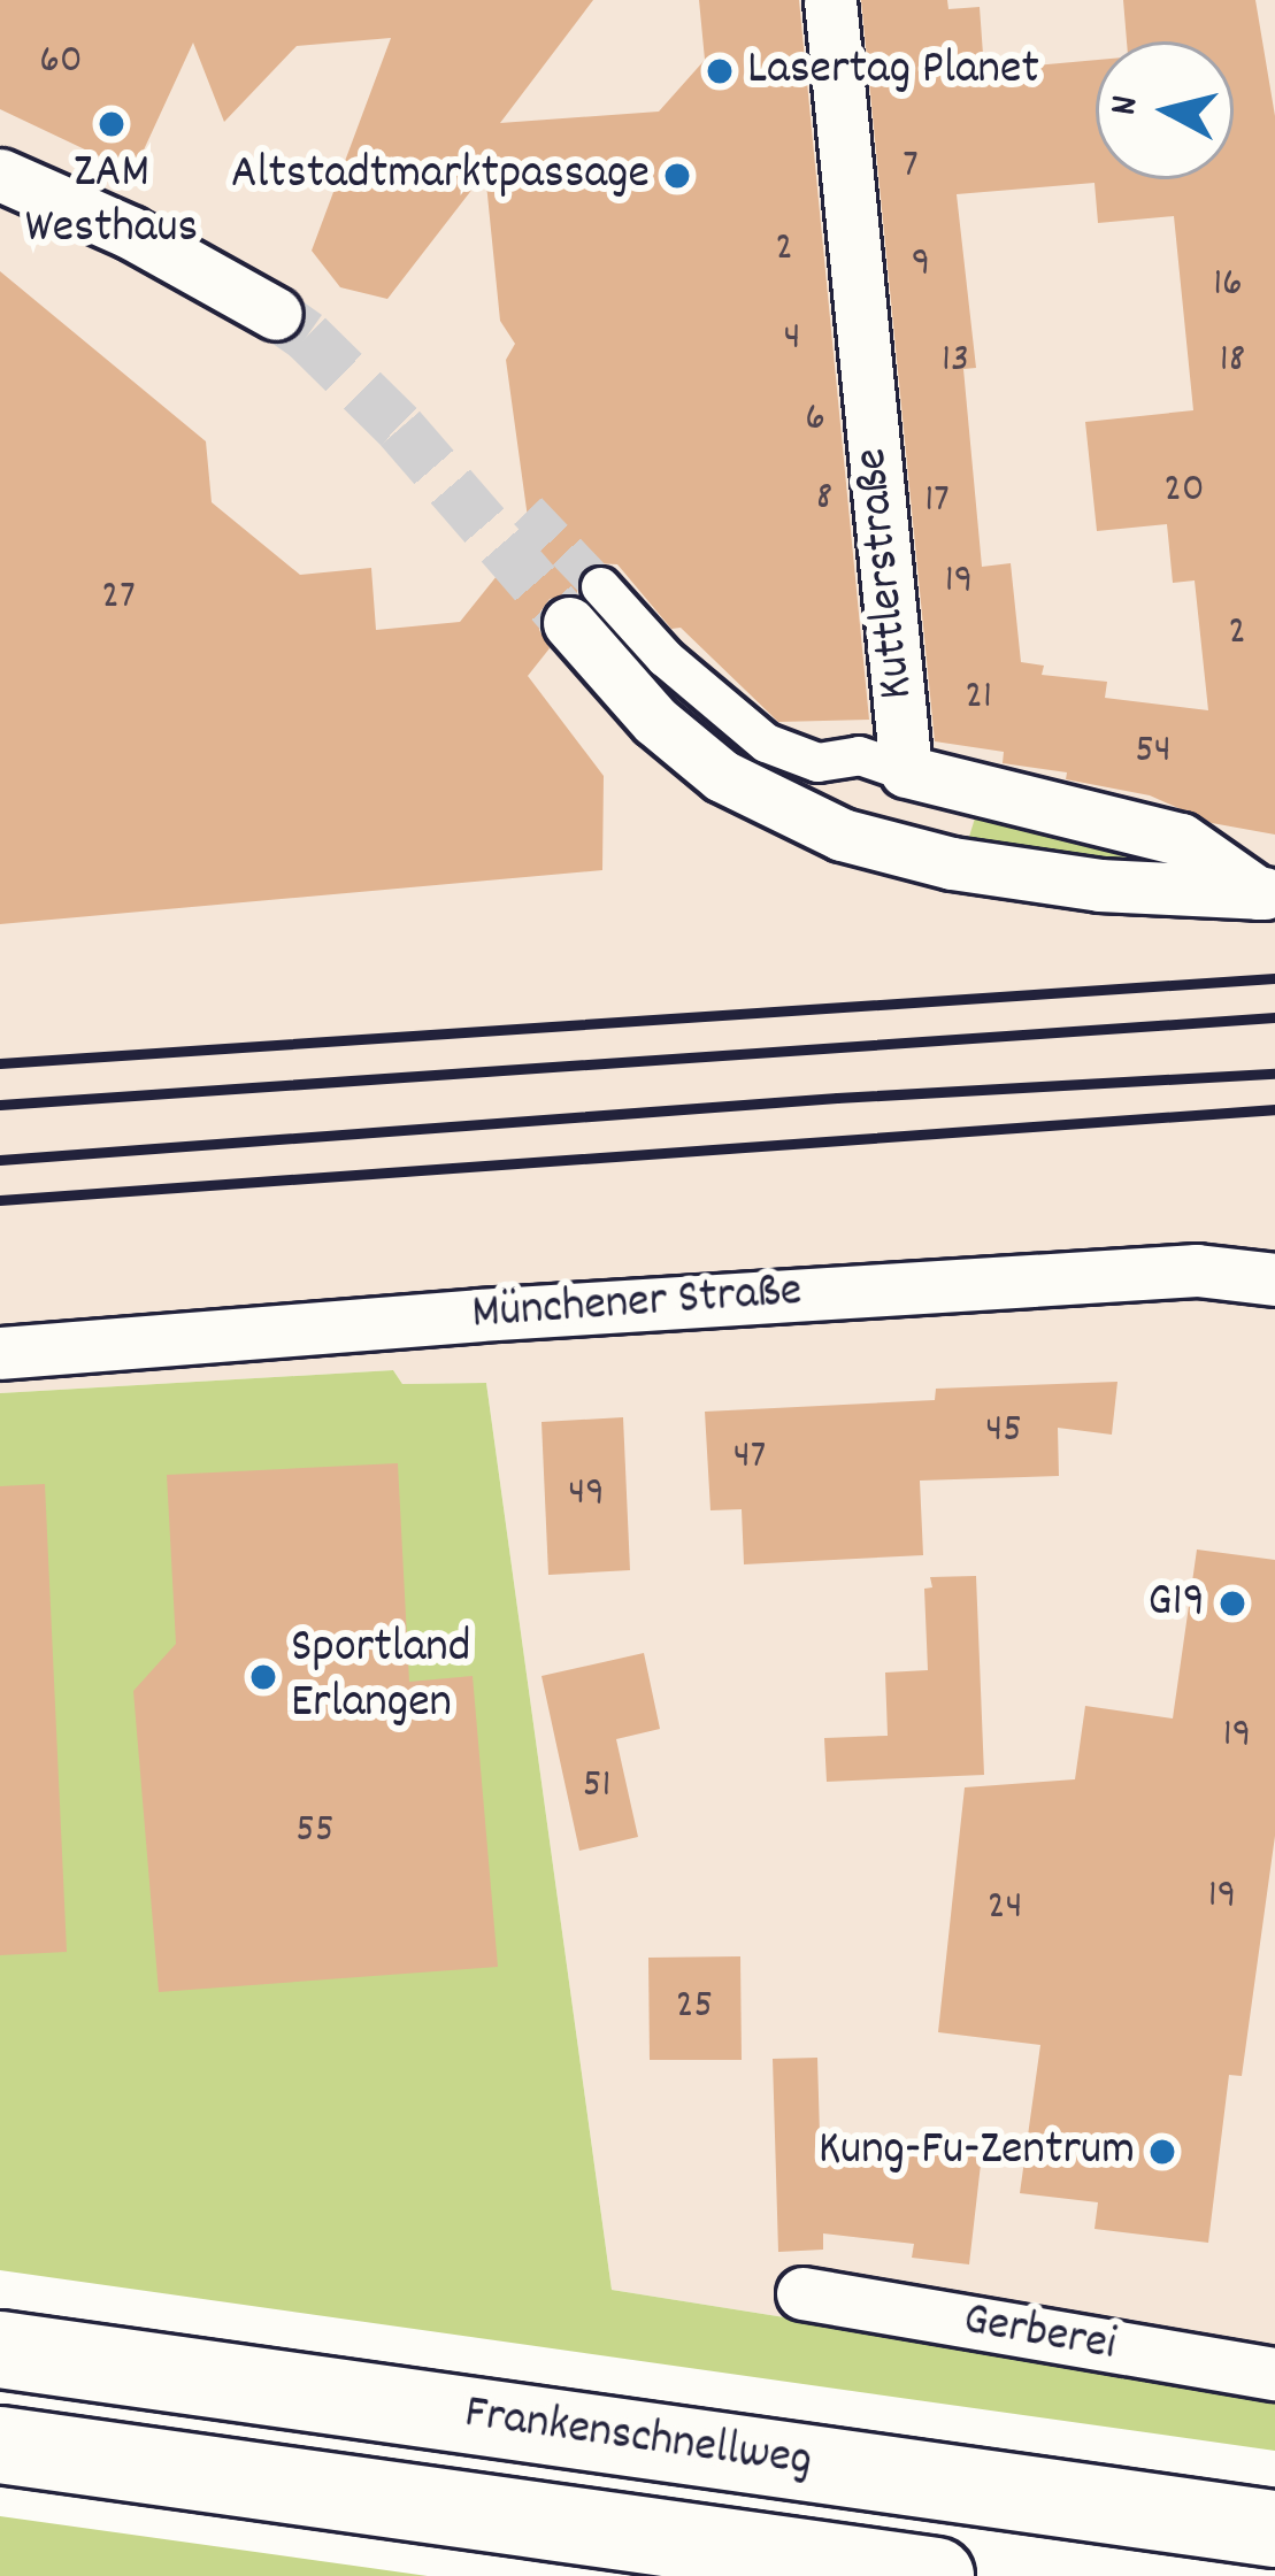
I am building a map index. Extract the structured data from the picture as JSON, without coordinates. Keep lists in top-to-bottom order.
{
  "streets": {
    "highway": ["Frankenschnellweg"],
    "street": ["Kuttlerstraße", "Münchener Straße", "Gerberei"]
  },
  "places": [
    "Lasertag Planet",
    "ZAM Westhaus",
    "Altstadtmarktpassage",
    "G19",
    "Sportland Erlangen",
    "Kung-Fu-Zentrum"
  ],
  "house_numbers": [
    "60",
    "7",
    "2",
    "9",
    "16",
    "4",
    "13",
    "18",
    "6",
    "20",
    "8",
    "17",
    "19",
    "27",
    "2",
    "21",
    "54",
    "45",
    "47",
    "49",
    "19",
    "51",
    "55",
    "19",
    "24",
    "25"
  ],
  "north": "left"
}
